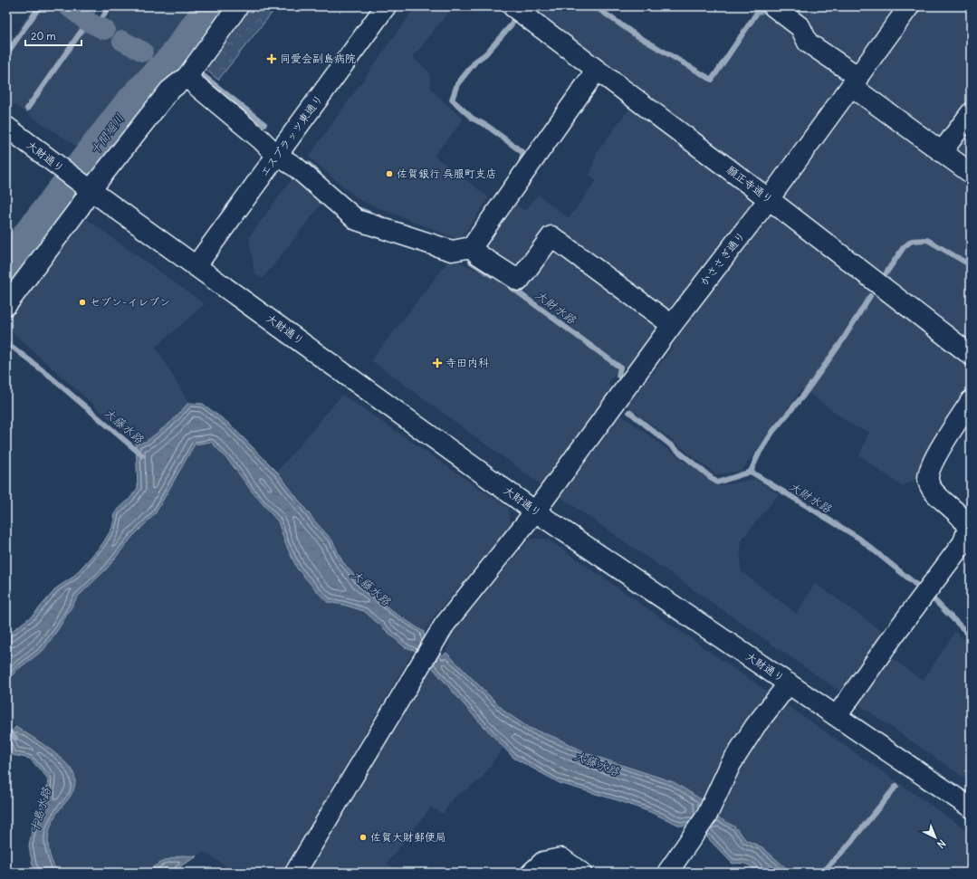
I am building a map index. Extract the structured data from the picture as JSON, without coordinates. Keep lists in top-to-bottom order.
{
  "streets": {
    "street": [
      "エスプラッツ東通り",
      "大財通り",
      "願正寺通り",
      "かささぎ通り"
    ]
  },
  "crossings": [
    ["エスプラッツ東通り", "大財通り"],
    ["大財通り", "かささぎ通り"],
    ["願正寺通り", "かささぎ通り"]
  ],
  "water": [
    "十間堀川",
    "大財水路",
    "大藤水路",
    "十島水路"
  ],
  "places": {
    "health": ["同愛会副島病院", "寺田内科"],
    "other": ["佐賀銀行 呉服町支店", "セブン-イレブン", "佐賀大財郵便局"]
  },
  "scale_bar": "20 m",
  "north": "bottom right"
}
